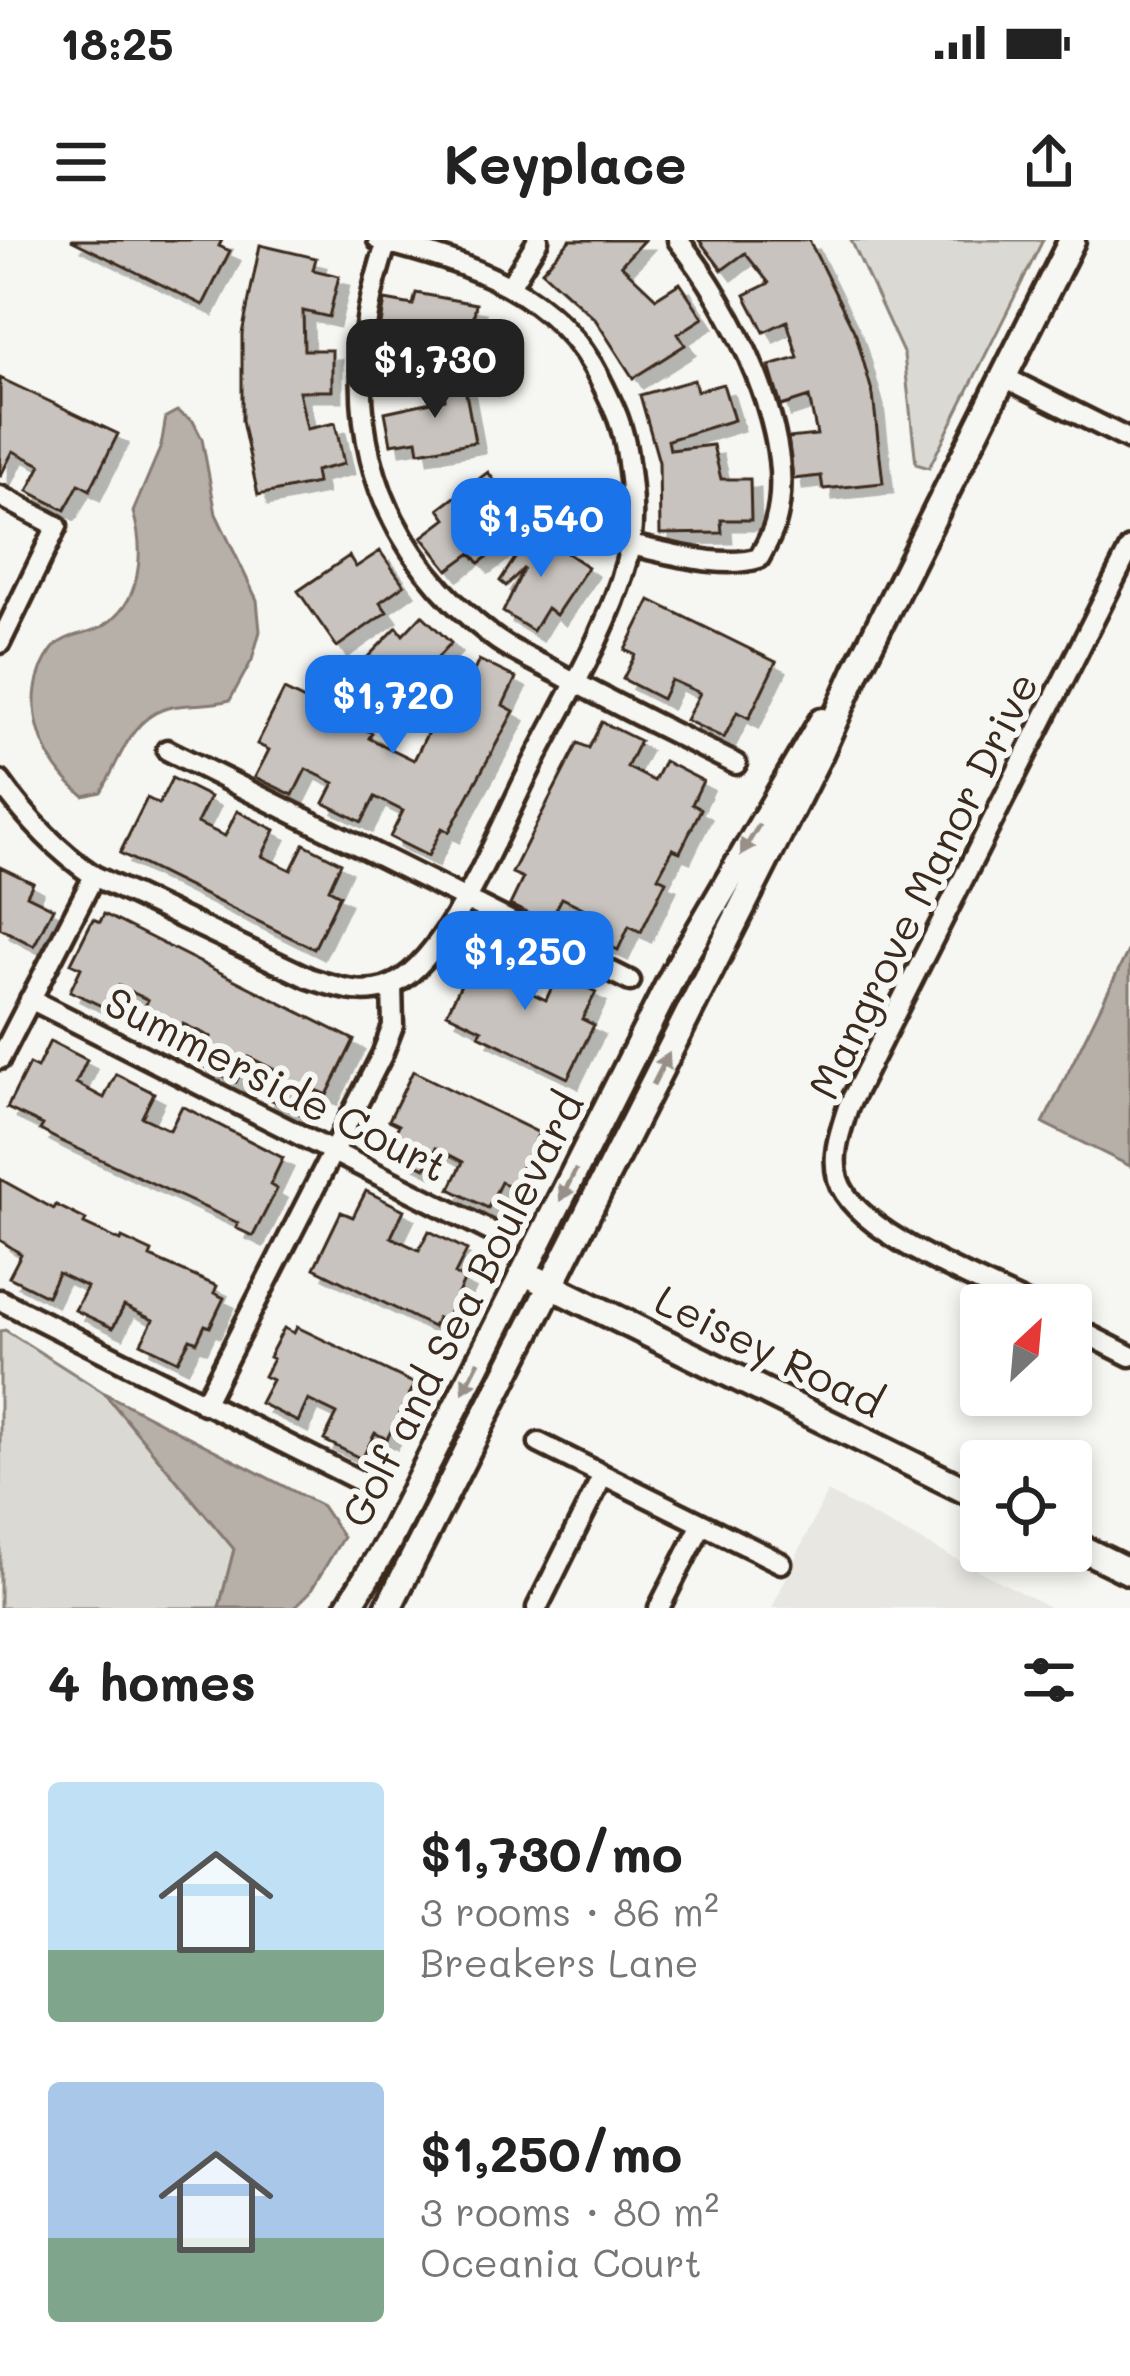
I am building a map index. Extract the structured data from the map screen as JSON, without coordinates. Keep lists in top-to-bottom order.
{
  "streets": {
    "street": [
      "Mangrove Manor Drive",
      "Summerside Court",
      "Golf and Sea Boulevard",
      "Leisey Road"
    ]
  },
  "crossings": [
    ["Golf and Sea Boulevard", "Leisey Road"]
  ],
  "north": "top right",
  "page": {
    "status": "18:25",
    "header": "Keyplace",
    "price": [
      "$1,730",
      "$1,540",
      "$1,720",
      "$1,250"
    ],
    "heading": "4 homes",
    "list": [
      {
        "name": "$1,730/mo",
        "note": "3 rooms · 86 m² · Breakers Lane"
      },
      {
        "name": "$1,250/mo",
        "note": "3 rooms · 80 m² · Oceania Court"
      }
    ]
  }
}
